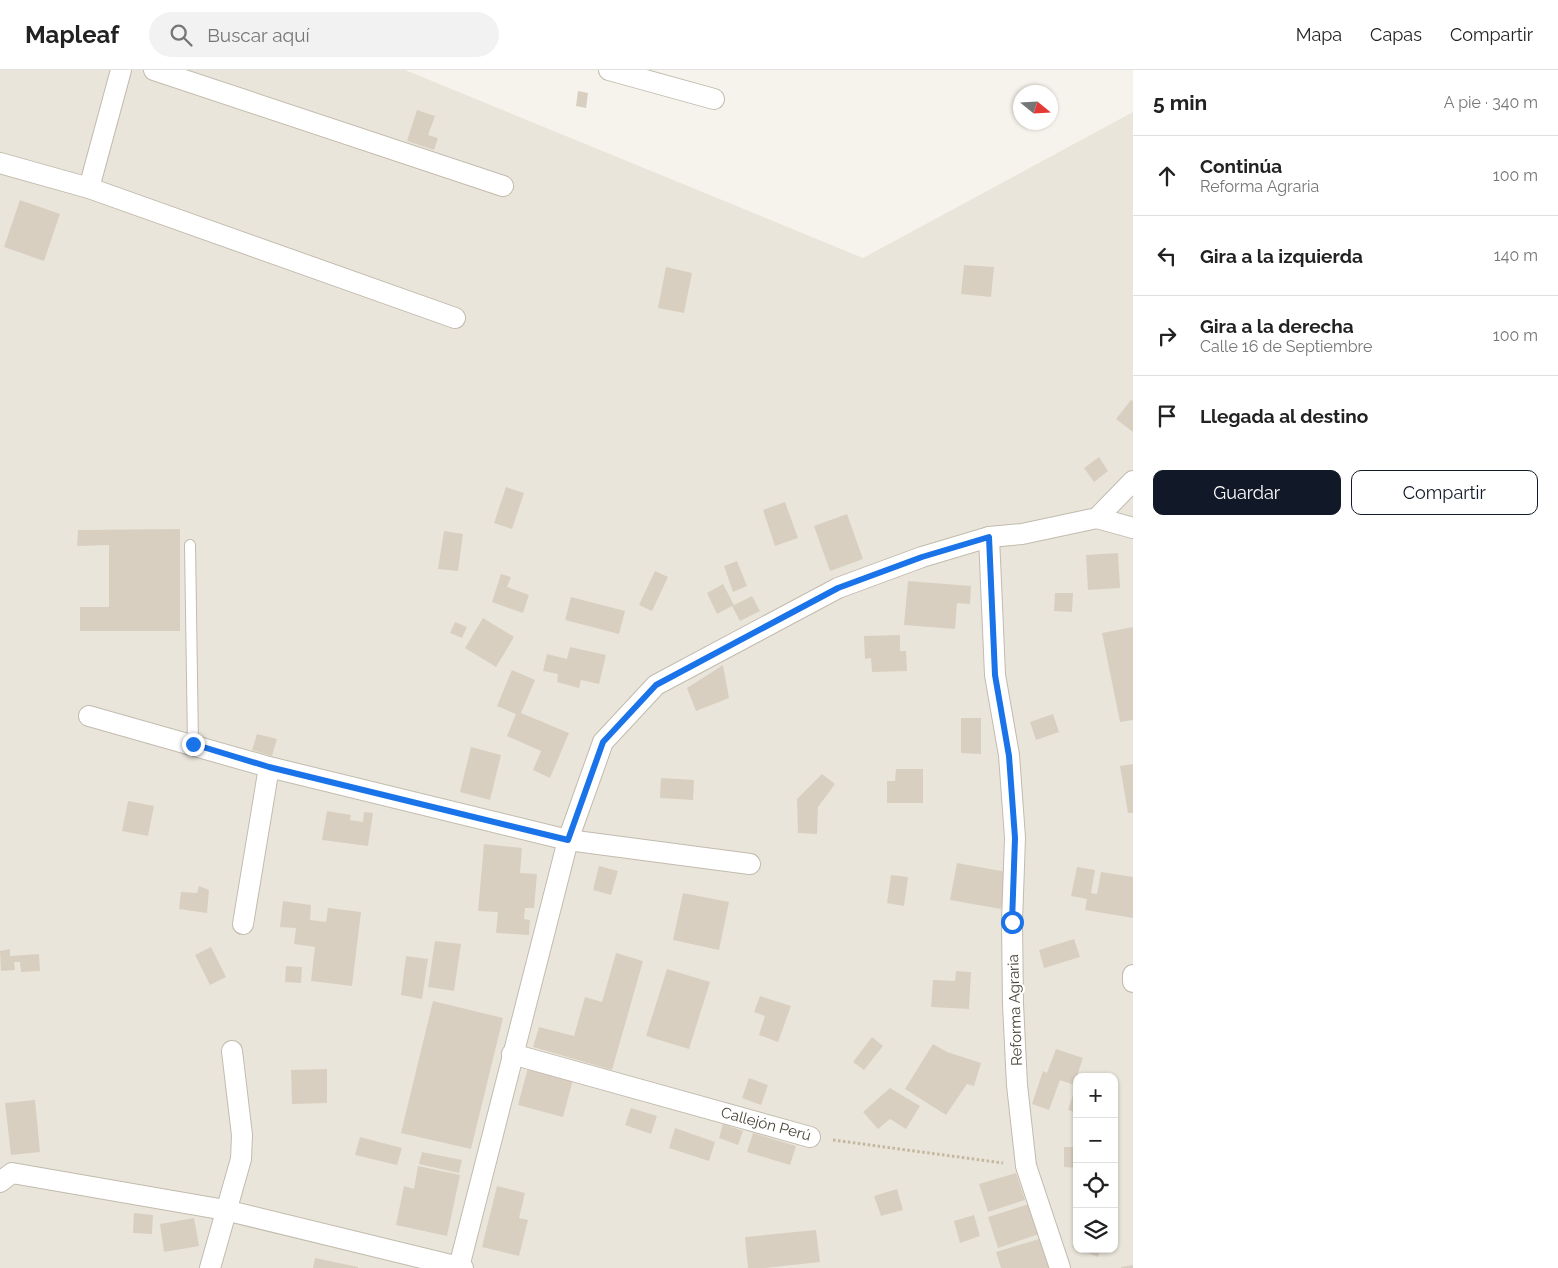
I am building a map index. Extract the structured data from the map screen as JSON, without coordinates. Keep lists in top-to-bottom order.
{
  "streets": {
    "street": ["Reforma Agraria", "Callejón Perú"]
  },
  "crossings": [
    ["Reforma Agraria", "Callejón Perú"]
  ],
  "north": "right",
  "page": {
    "header": "Mapleaf",
    "search": "Buscar aquí",
    "nav": ["Mapa", "Capas", "Compartir"],
    "heading": ["5 min", "A pie · 340 m"],
    "list": [
      ["Continúa", "Reforma Agraria", "100 m"],
      ["Gira a la izquierda", "140 m"],
      ["Gira a la derecha", "Calle 16 de Septiembre", "100 m"],
      "Llegada al destino"
    ],
    "buttons": ["Guardar", "Compartir"],
    "map_buttons": ["+", "−"]
  }
}
